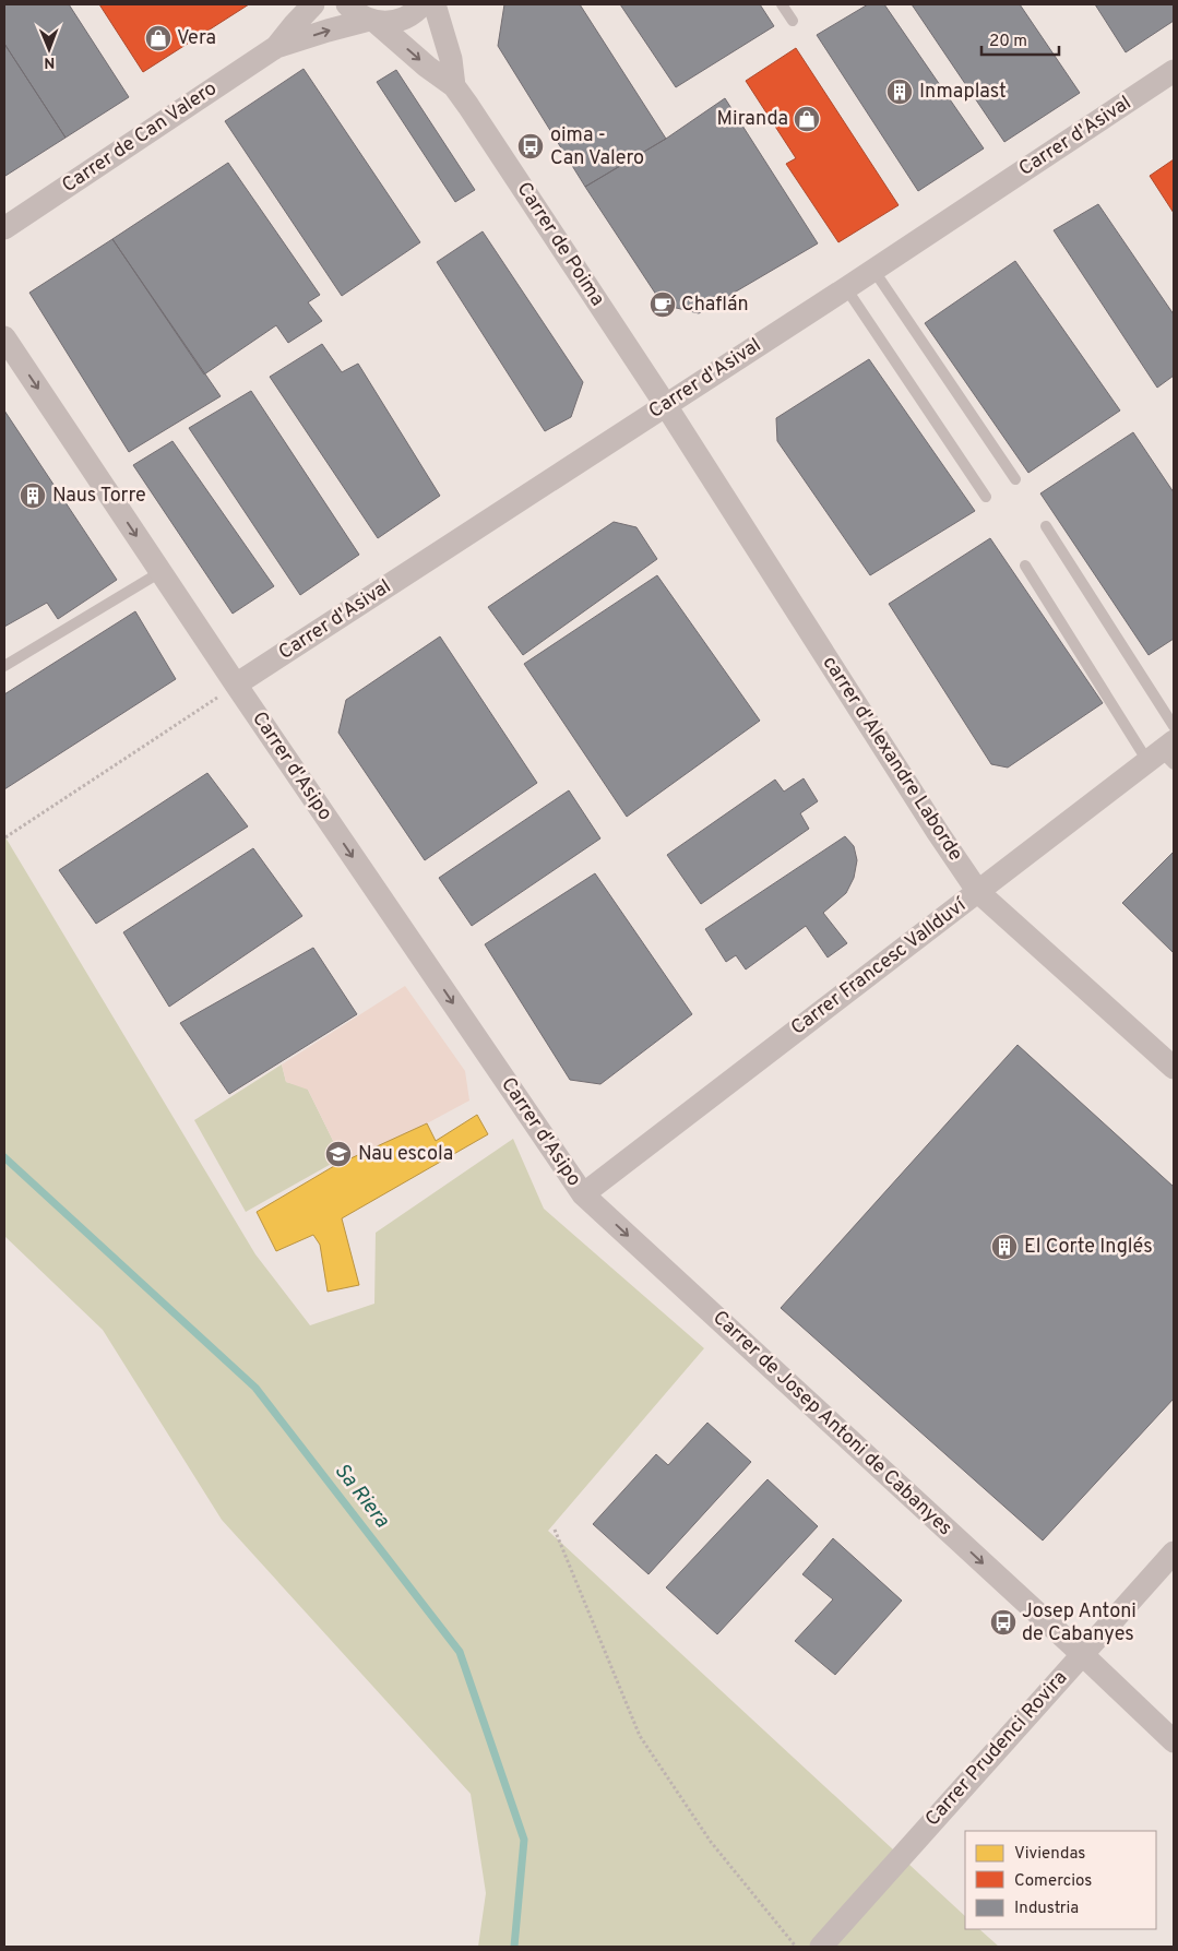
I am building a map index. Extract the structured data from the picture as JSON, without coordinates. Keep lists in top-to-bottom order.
{
  "streets": {
    "street": [
      "Carrer d'Asival",
      "Carrer de Can Valero",
      "Carrer de Poima",
      "carrer d'Alexandre Laborde",
      "Carrer d'Asipo",
      "Carrer Francesc Vallduví",
      "Carrer de Josep Antoni de Cabanyes",
      "Carrer Prudenci Rovira"
    ]
  },
  "crossings": [
    ["Carrer d'Asival", "Carrer de Poima"],
    ["Carrer d'Asival", "carrer d'Alexandre Laborde"],
    ["Carrer d'Asival", "Carrer d'Asipo"],
    ["Carrer de Can Valero", "Carrer de Poima"],
    ["Carrer de Poima", "carrer d'Alexandre Laborde"],
    ["carrer d'Alexandre Laborde", "Carrer Francesc Vallduví"],
    ["Carrer d'Asipo", "Carrer Francesc Vallduví"],
    ["Carrer d'Asipo", "Carrer de Josep Antoni de Cabanyes"],
    ["Carrer Francesc Vallduví", "Carrer de Josep Antoni de Cabanyes"],
    ["Carrer de Josep Antoni de Cabanyes", "Carrer Prudenci Rovira"]
  ],
  "one_way": ["Carrer d'Asipo", "Carrer de Josep Antoni de Cabanyes"],
  "water": ["Sa Riera"],
  "places": {
    "shop": ["Vera", "Miranda"],
    "building": ["Inmaplast", "Naus Torre", "El Corte Inglés"],
    "bus stop": ["oima - Can Valero", "Josep Antoni de Cabanyes"],
    "cafe": ["Chaflán"],
    "school or university": ["Nau escola"]
  },
  "legend": ["Viviendas", "Comercios", "Industria"],
  "scale_bar": "20 m",
  "north": "bottom"
}
